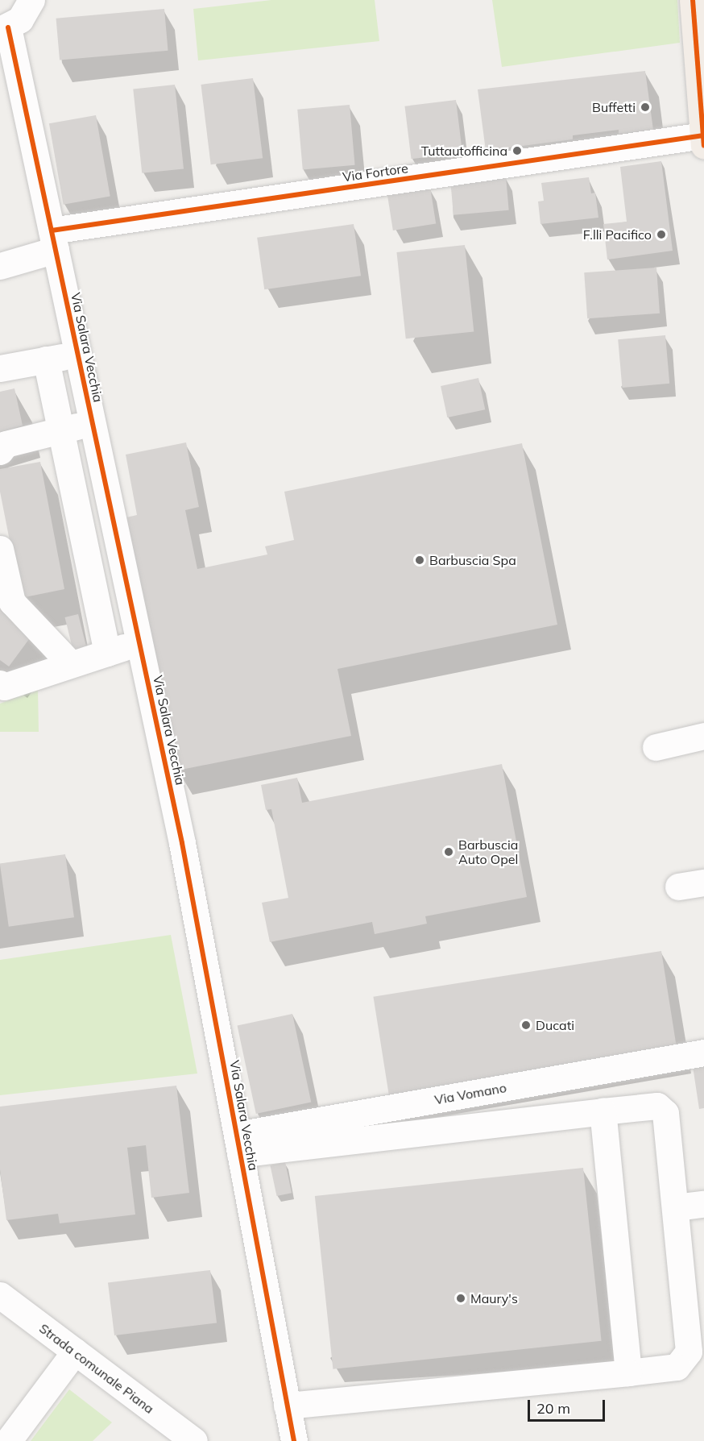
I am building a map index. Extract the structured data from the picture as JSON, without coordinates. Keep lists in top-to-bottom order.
{
  "streets": {
    "street": [
      "Via Fortore",
      "Via Salara Vecchia",
      "Via Vomano",
      "Strada comunale Piana"
    ]
  },
  "crossings": [
    ["Via Fortore", "Via Salara Vecchia"],
    ["Via Salara Vecchia", "Via Vomano"]
  ],
  "places": [
    "Buffetti",
    "Tuttautofficina",
    "F.lli Pacifico",
    "Barbuscia Spa",
    "Barbuscia Auto Opel",
    "Ducati",
    "Maury's"
  ],
  "scale_bar": "20 m"
}
